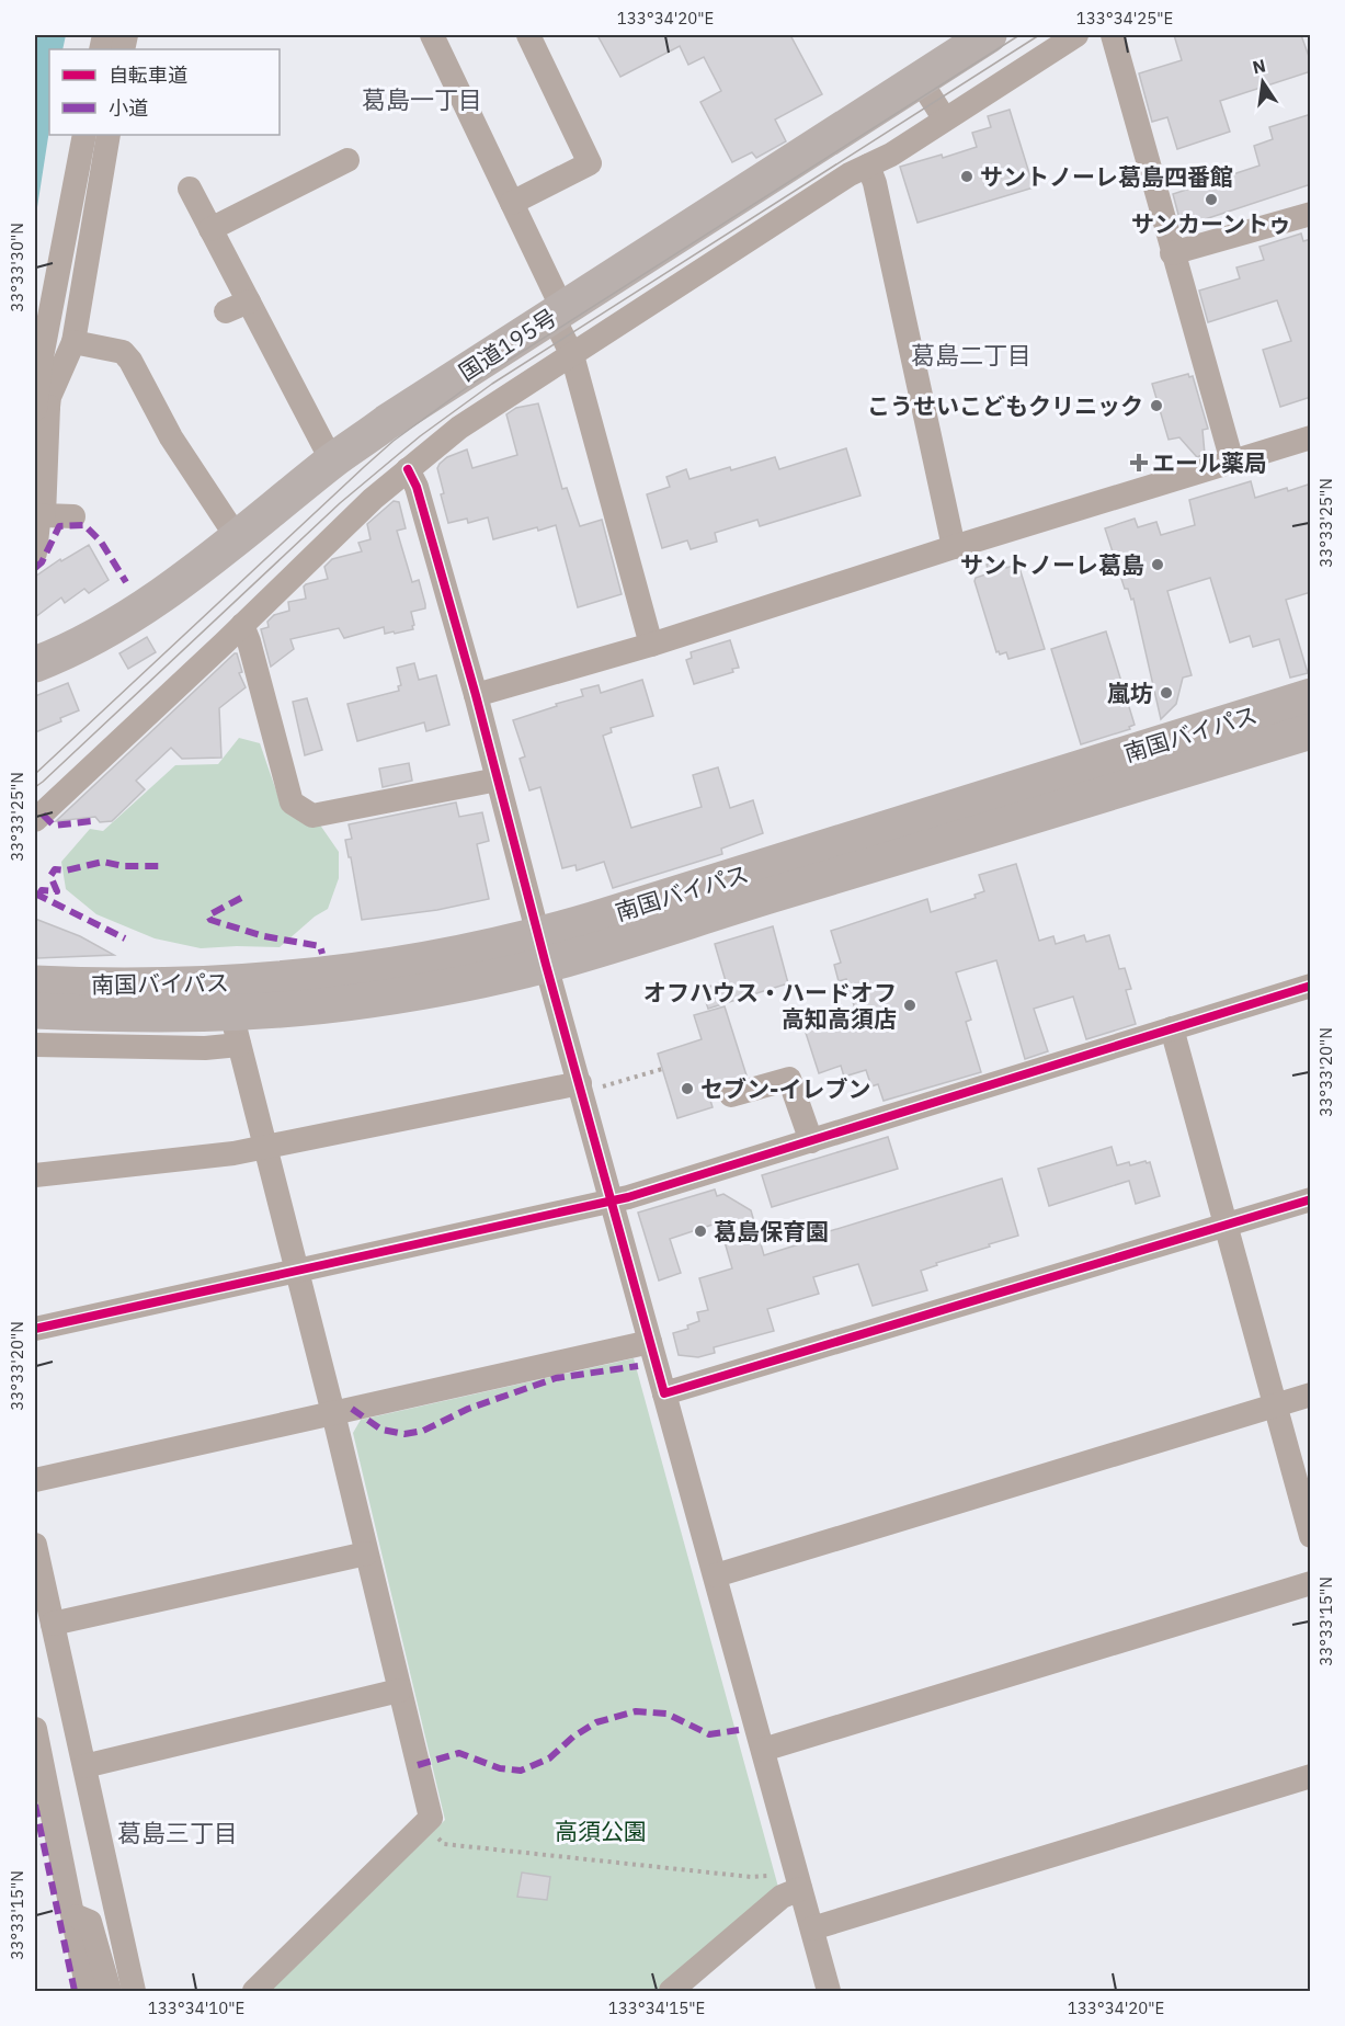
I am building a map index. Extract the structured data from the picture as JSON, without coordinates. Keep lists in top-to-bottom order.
{
  "streets": {
    "highway": ["国道195号", "南国バイパス"]
  },
  "districts": ["葛島一丁目", "葛島二丁目", "葛島三丁目"],
  "parks": ["高須公園"],
  "places": {
    "other": [
      "サントノーレ葛島四番館",
      "サンカーントゥ",
      "こうせいこどもクリニック",
      "サントノーレ葛島",
      "嵐坊",
      "オフハウス・ハードオフ 高知高須店",
      "セブン-イレブン",
      "葛島保育園"
    ],
    "health": ["エール薬局"]
  },
  "legend": ["自転車道", "小道"],
  "north": "top",
  "coordinates": [
    "133°34'20\"E",
    "133°34'25\"E",
    "33°33'30\"N",
    "33°33'25\"N",
    "33°33'20\"N",
    "33°33'15\"N",
    "133°34'10\"E",
    "133°34'15\"E"
  ]
}
